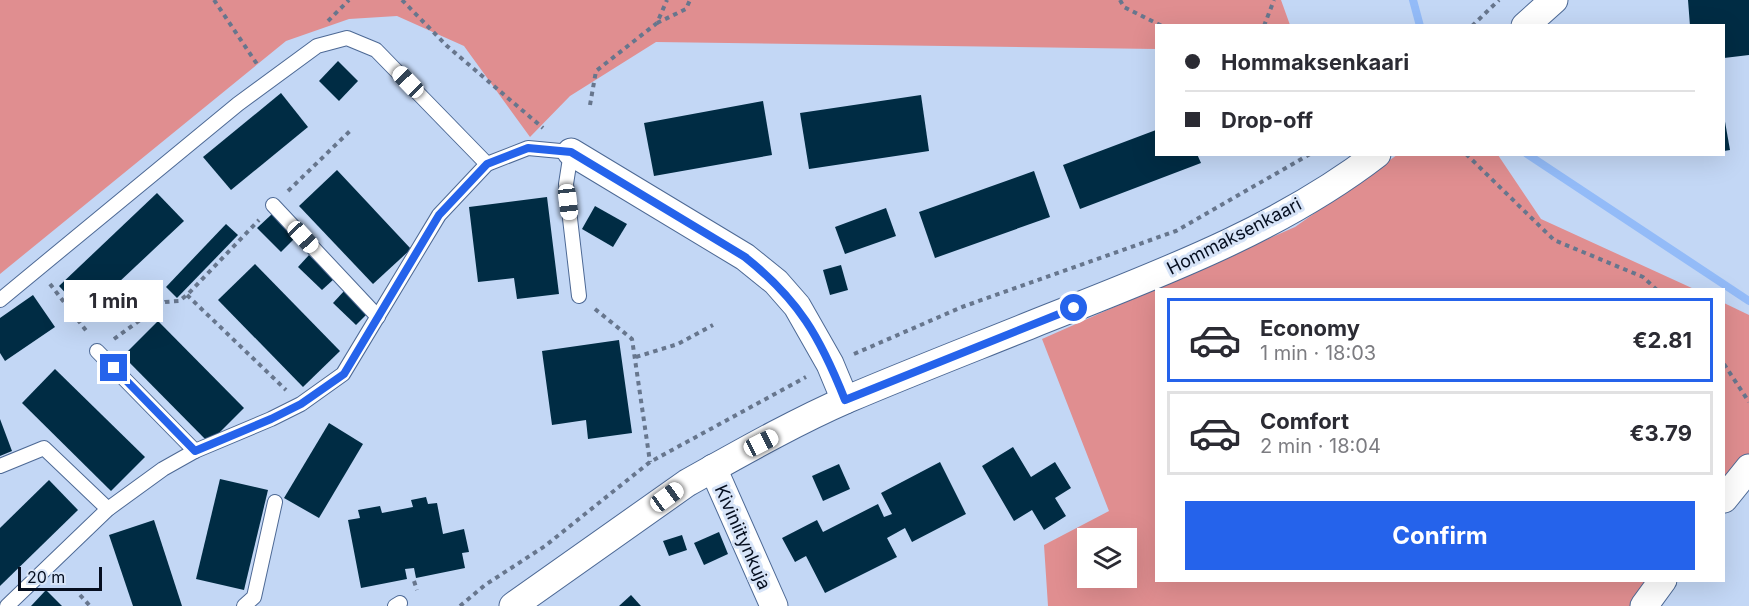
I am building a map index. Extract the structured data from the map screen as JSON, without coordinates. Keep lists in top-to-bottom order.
{
  "streets": {
    "street": ["Hommaksenkaari", "Kiviniitynkuja"]
  },
  "crossings": [
    ["Hommaksenkaari", "Kiviniitynkuja"]
  ],
  "scale_bar": "20 m",
  "page": {
    "banner": ["Hommaksenkaari", "Drop-off"],
    "bubble": "1 min",
    "list": [
      {
        "name": "Economy",
        "note": "1 min · 18:03",
        "value": "€2.81"
      },
      {
        "name": "Comfort",
        "note": "2 min · 18:04",
        "value": "€3.79"
      }
    ],
    "buttons": "Confirm",
    "scale": "20 m"
  }
}
